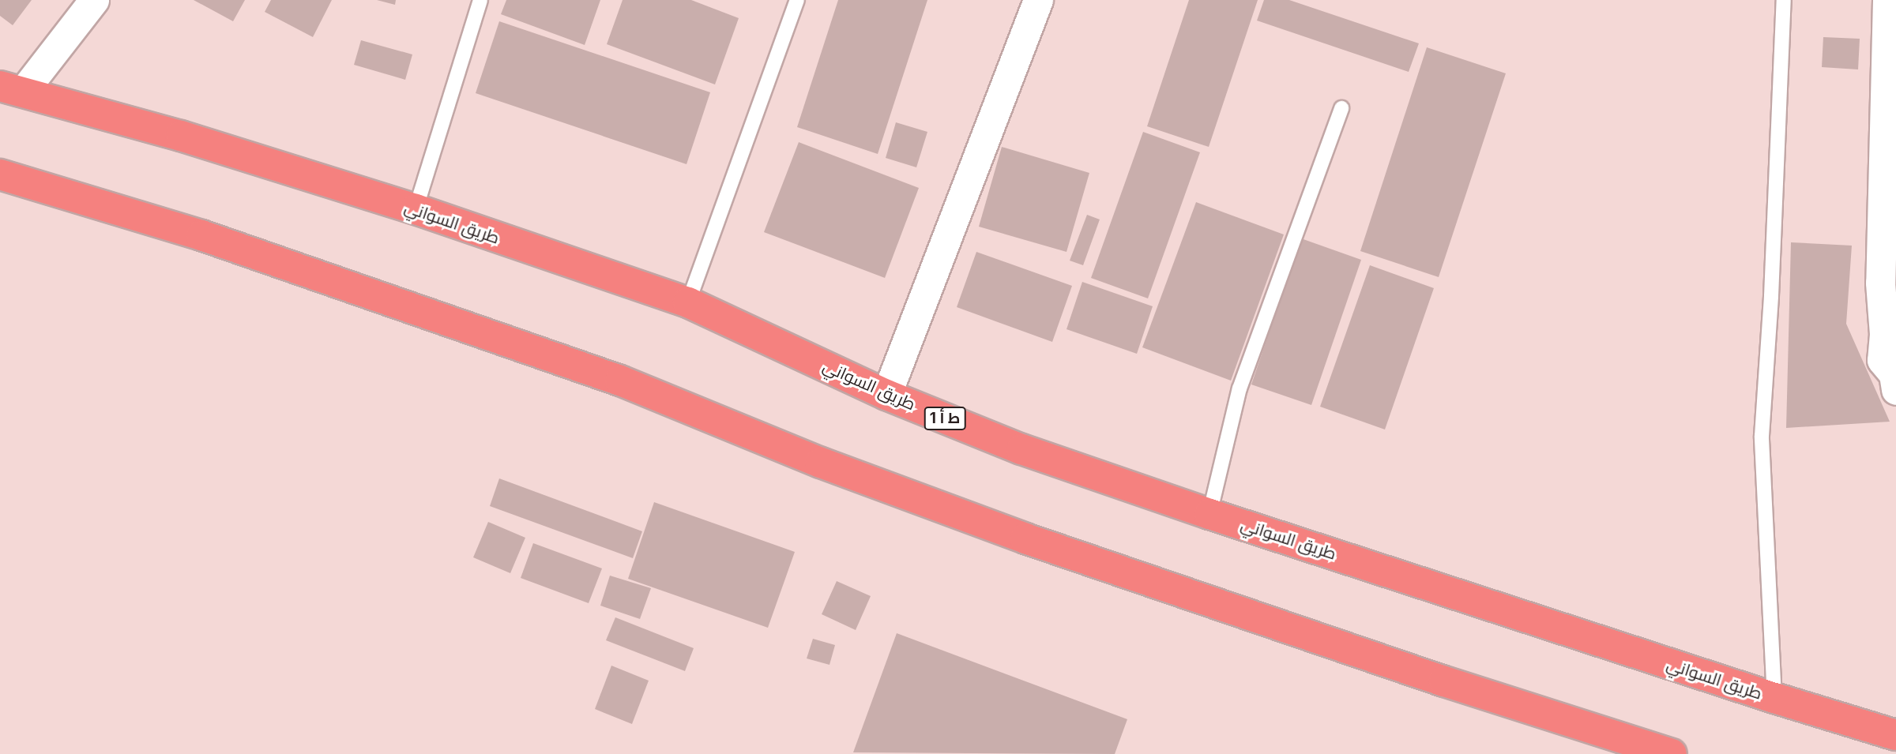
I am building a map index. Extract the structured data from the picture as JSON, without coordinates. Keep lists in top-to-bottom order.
{
  "streets": {
    "highway": ["طريق السواني", "ط أ 1"]
  }
}
